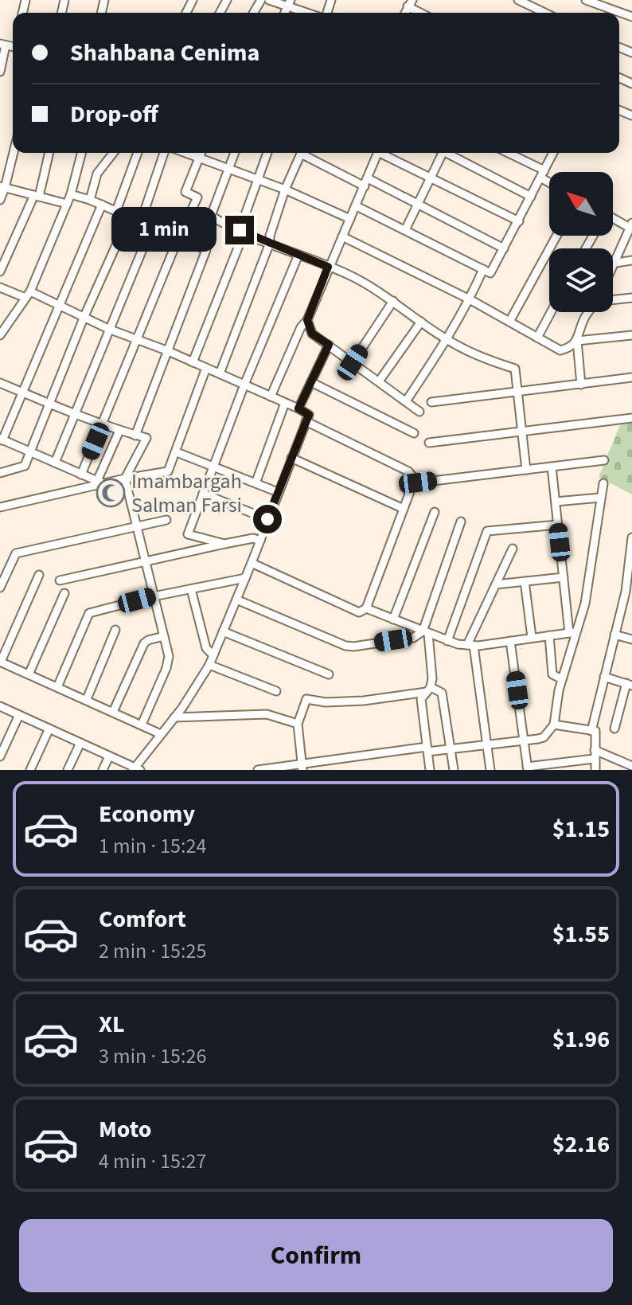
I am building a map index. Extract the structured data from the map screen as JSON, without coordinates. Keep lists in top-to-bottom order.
{
  "places": {
    "mosque": ["Imambargah Salman Farsi"]
  },
  "north": "top left",
  "page": {
    "banner": ["Shahbana Cenima", "Drop-off"],
    "bubble": "1 min",
    "list": [
      {
        "name": "Economy",
        "note": "1 min · 15:24",
        "value": "$1.15"
      },
      {
        "name": "Comfort",
        "note": "2 min · 15:25",
        "value": "$1.55"
      },
      {
        "name": "XL",
        "note": "3 min · 15:26",
        "value": "$1.96"
      },
      {
        "name": "Moto",
        "note": "4 min · 15:27",
        "value": "$2.16"
      }
    ],
    "buttons": "Confirm"
  }
}
